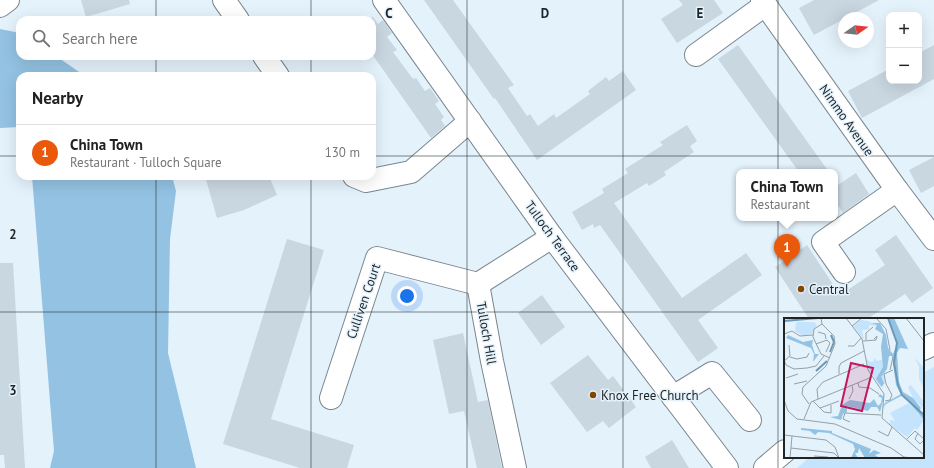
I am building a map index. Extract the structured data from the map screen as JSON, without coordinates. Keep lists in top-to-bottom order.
{
  "streets": {
    "street": [
      "Nimmo Avenue",
      "Tulloch Terrace",
      "Culliven Court",
      "Tulloch Hill"
    ]
  },
  "crossings": [
    ["Tulloch Terrace", "Tulloch Hill"],
    ["Culliven Court", "Tulloch Hill"]
  ],
  "places": ["Central", "Knox Free Church"],
  "north": "right",
  "page": {
    "map_buttons": ["+", "−"],
    "search": "Search here",
    "heading": "Nearby",
    "list": [
      {
        "mark": "1",
        "name": "China Town",
        "note": "Restaurant · Tulloch Square",
        "value": "130 m"
      }
    ],
    "popup": ["China Town", "Restaurant"],
    "pins": "1"
  },
  "grid": {
    "columns": ["C", "D", "E"],
    "rows": ["2", "3"]
  }
}
